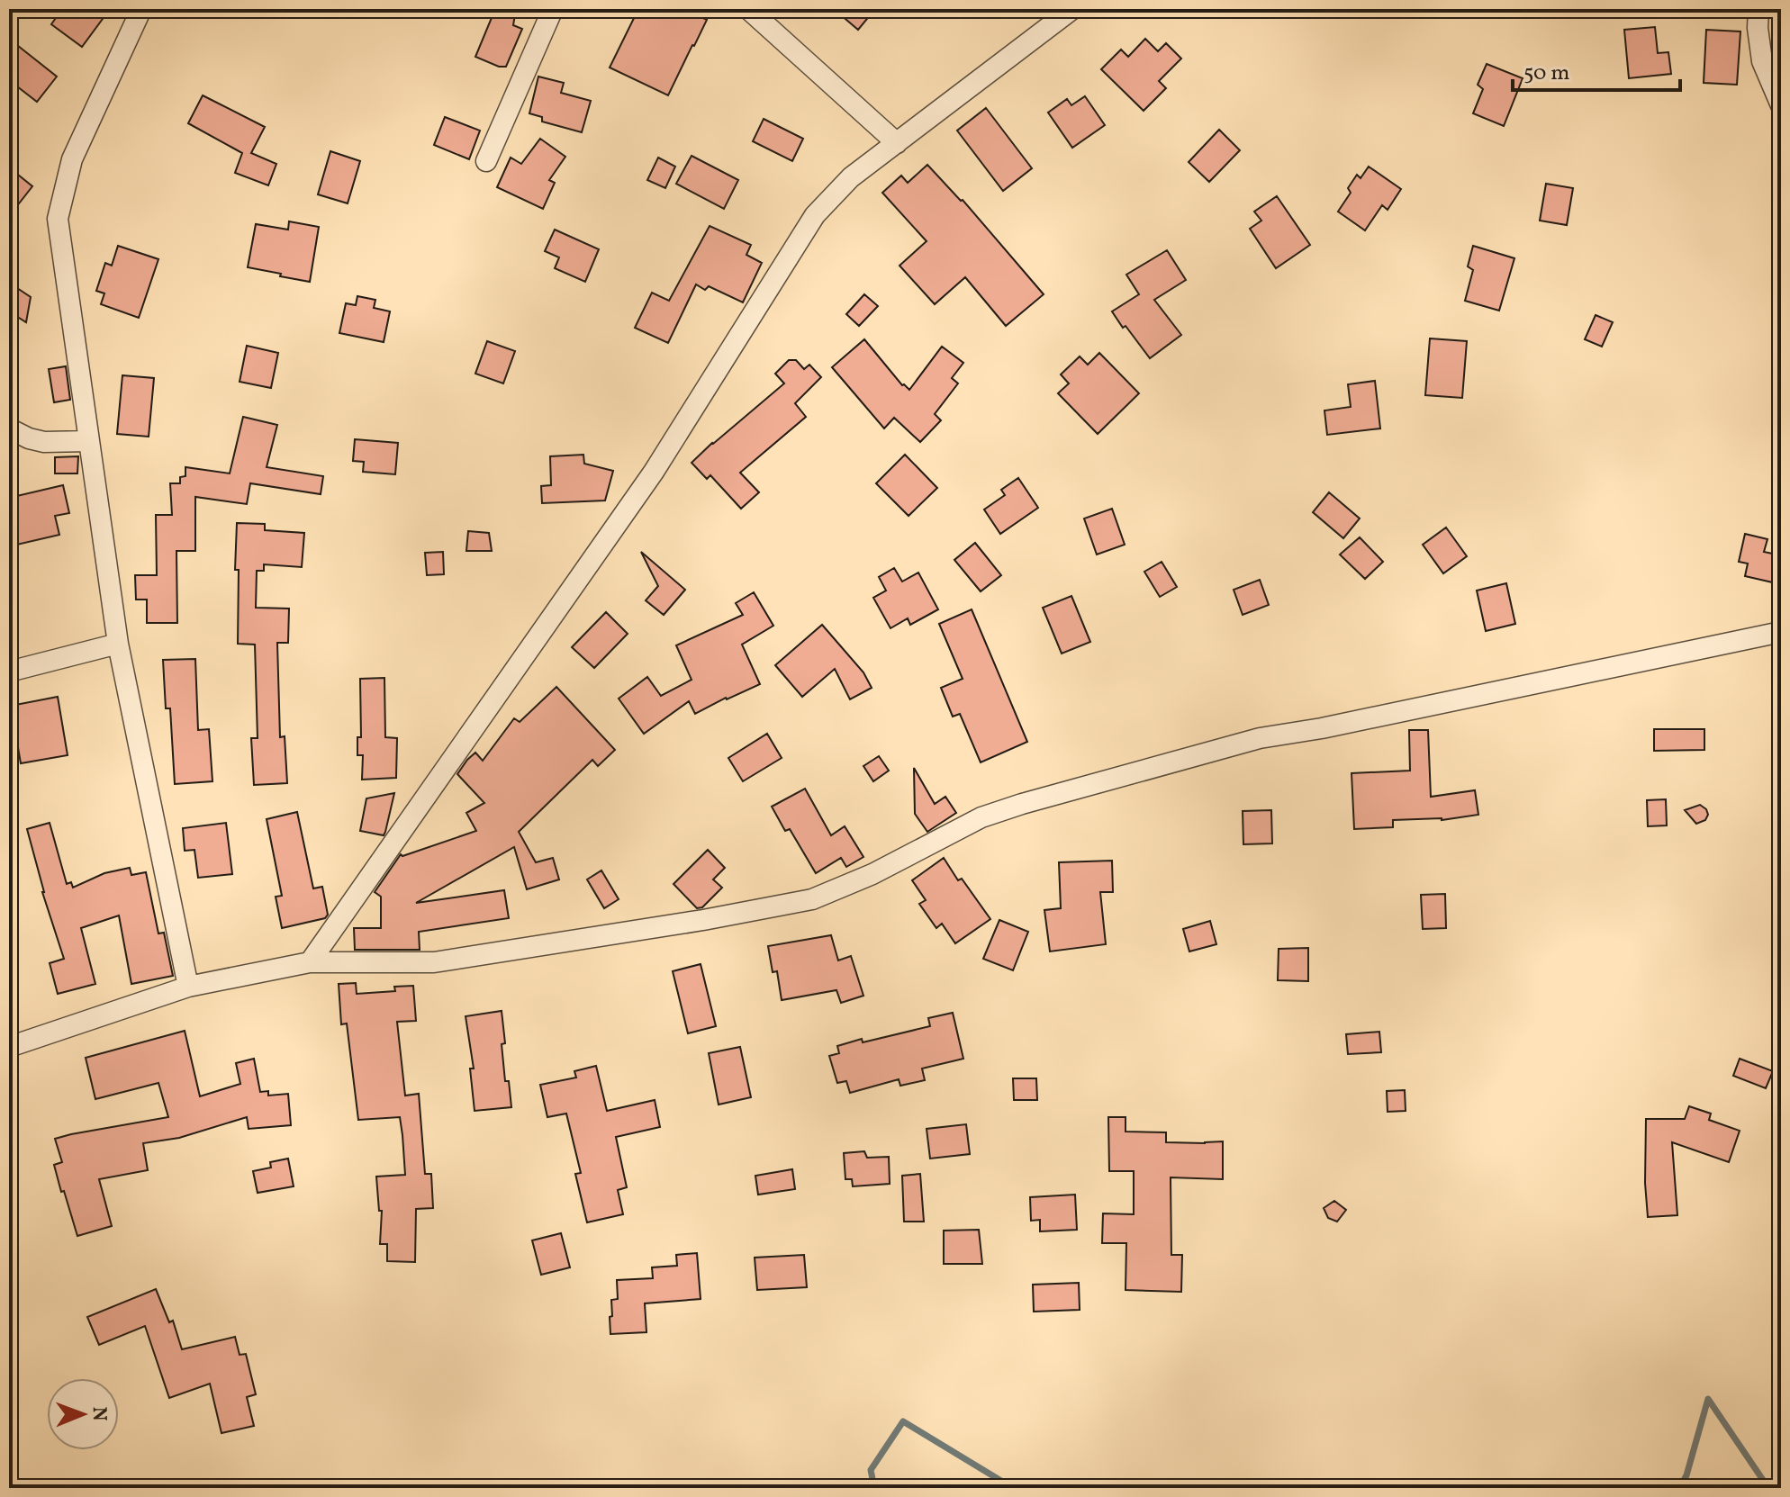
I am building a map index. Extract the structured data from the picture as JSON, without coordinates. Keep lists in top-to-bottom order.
{
  "scale_bar": "50 m",
  "north": "right"
}
